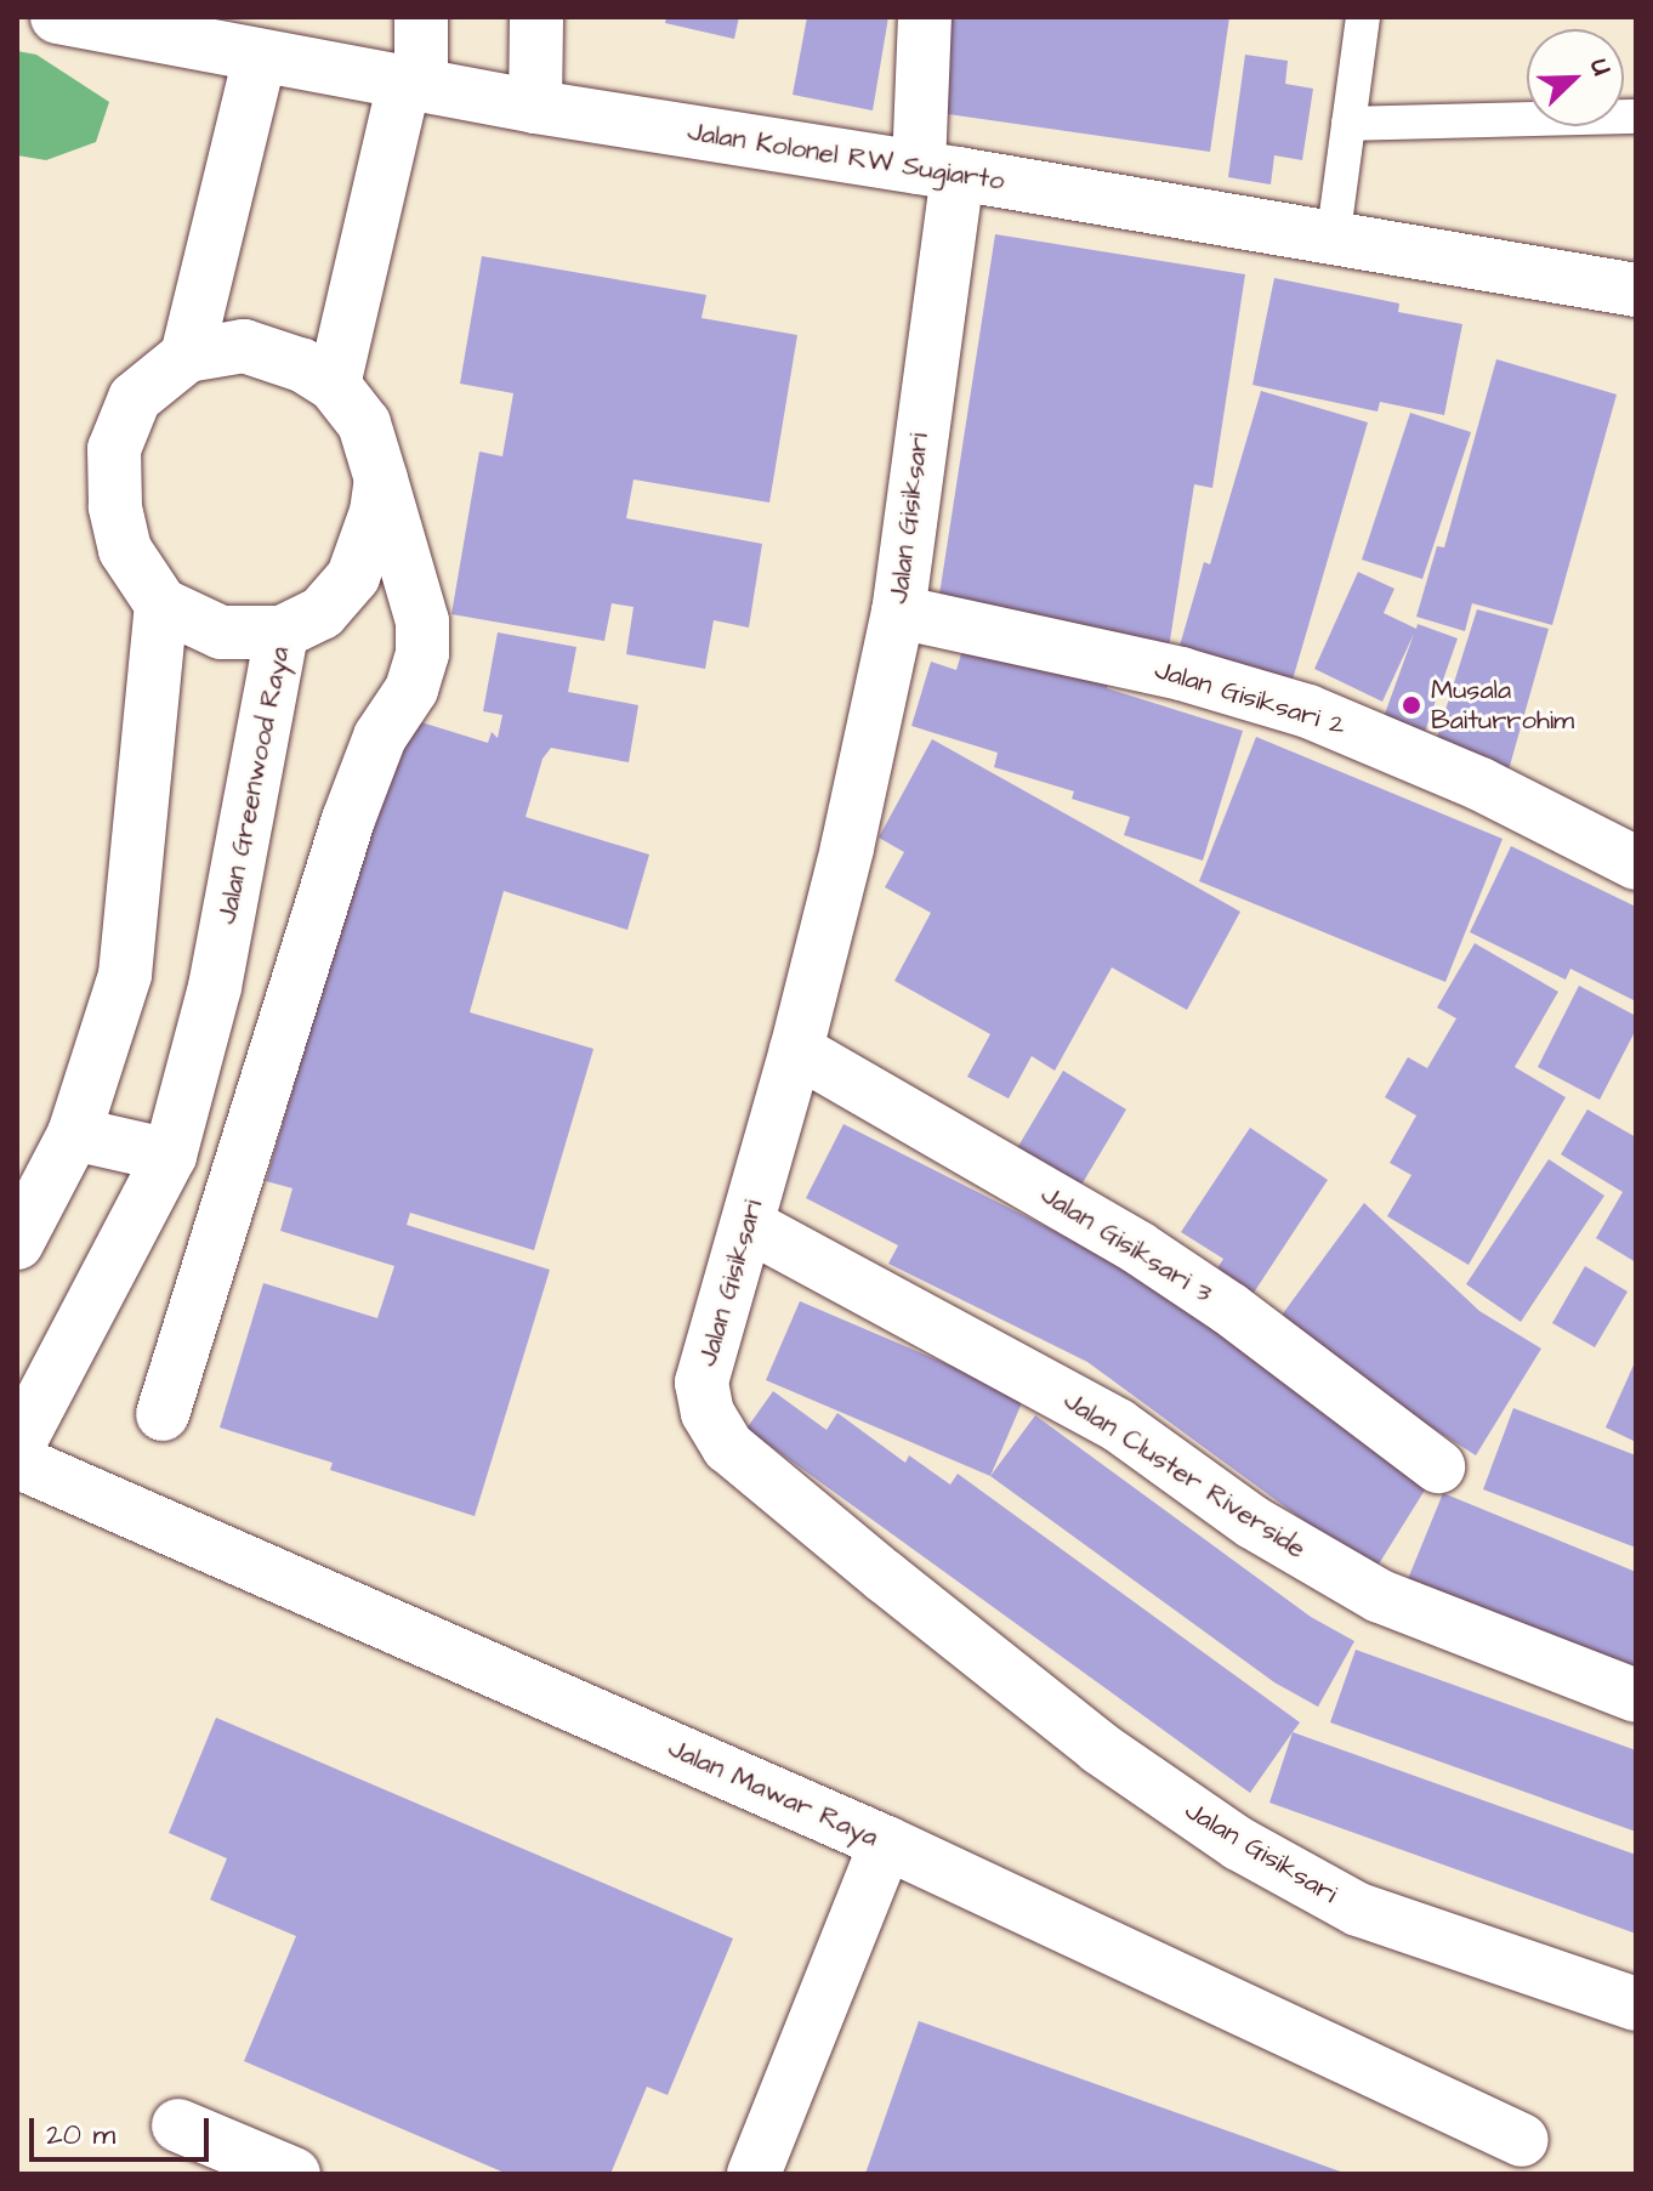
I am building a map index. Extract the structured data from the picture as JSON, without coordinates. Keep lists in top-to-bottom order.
{
  "streets": {
    "street": [
      "Jalan Kolonel RW Sugiarto",
      "Jalan Gisiksari",
      "Jalan Gisiksari 2",
      "Jalan Greenwood Raya",
      "Jalan Gisiksari 3",
      "Jalan Cluster Riverside",
      "Jalan Mawar Raya"
    ]
  },
  "crossings": [
    ["Jalan Kolonel RW Sugiarto", "Jalan Gisiksari"],
    ["Jalan Gisiksari", "Jalan Gisiksari 2"],
    ["Jalan Gisiksari", "Jalan Gisiksari 3"],
    ["Jalan Gisiksari", "Jalan Cluster Riverside"]
  ],
  "places": ["Musala Baiturrohim"],
  "scale_bar": "20 m",
  "north": "top right"
}
